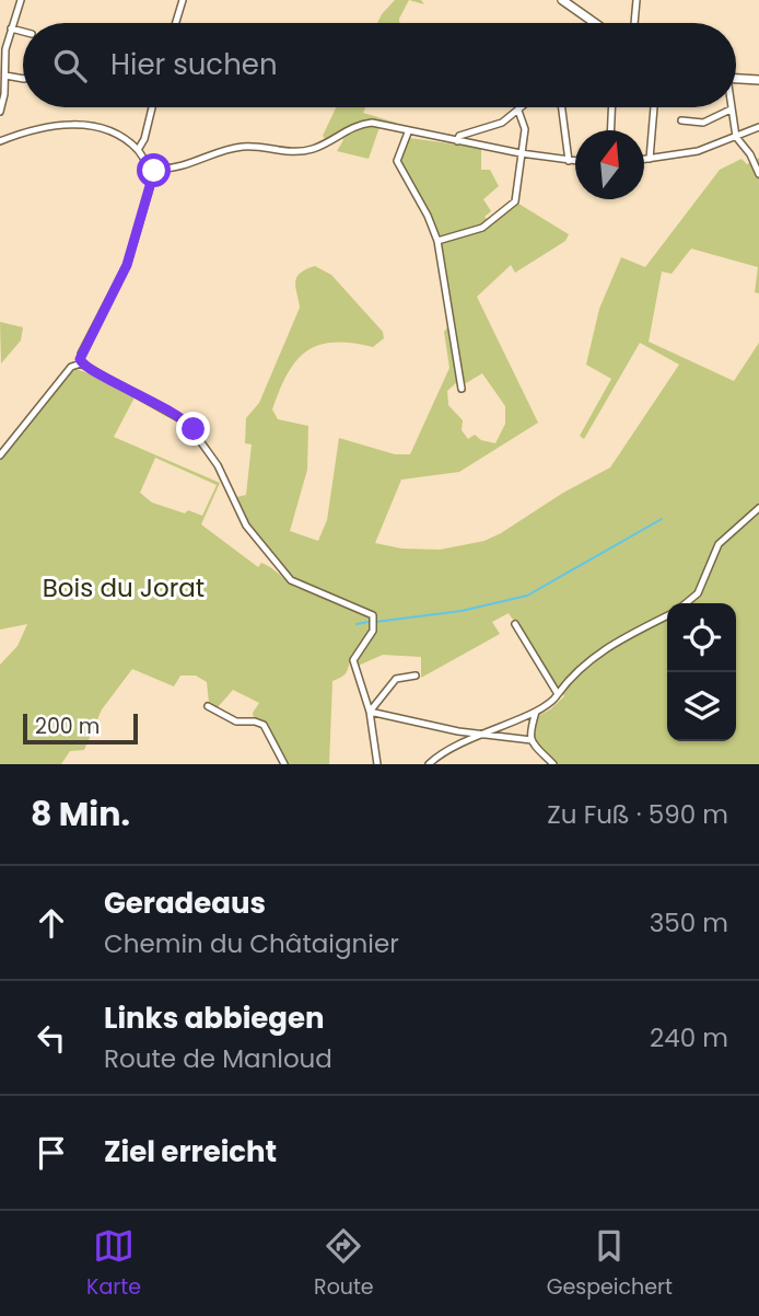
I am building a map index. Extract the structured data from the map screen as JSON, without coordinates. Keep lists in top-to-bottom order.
{
  "parks": ["Bois du Jorat"],
  "scale_bar": "200 m",
  "north": "top",
  "page": {
    "search": "Hier suchen",
    "scale": "200 m",
    "heading": ["8 Min.", "Zu Fuß · 590 m"],
    "list": [
      ["Geradeaus", "Chemin du Châtaignier", "350 m"],
      ["Links abbiegen", "Route de Manloud", "240 m"],
      "Ziel erreicht"
    ],
    "nav": ["Karte", "Route", "Gespeichert"]
  }
}
